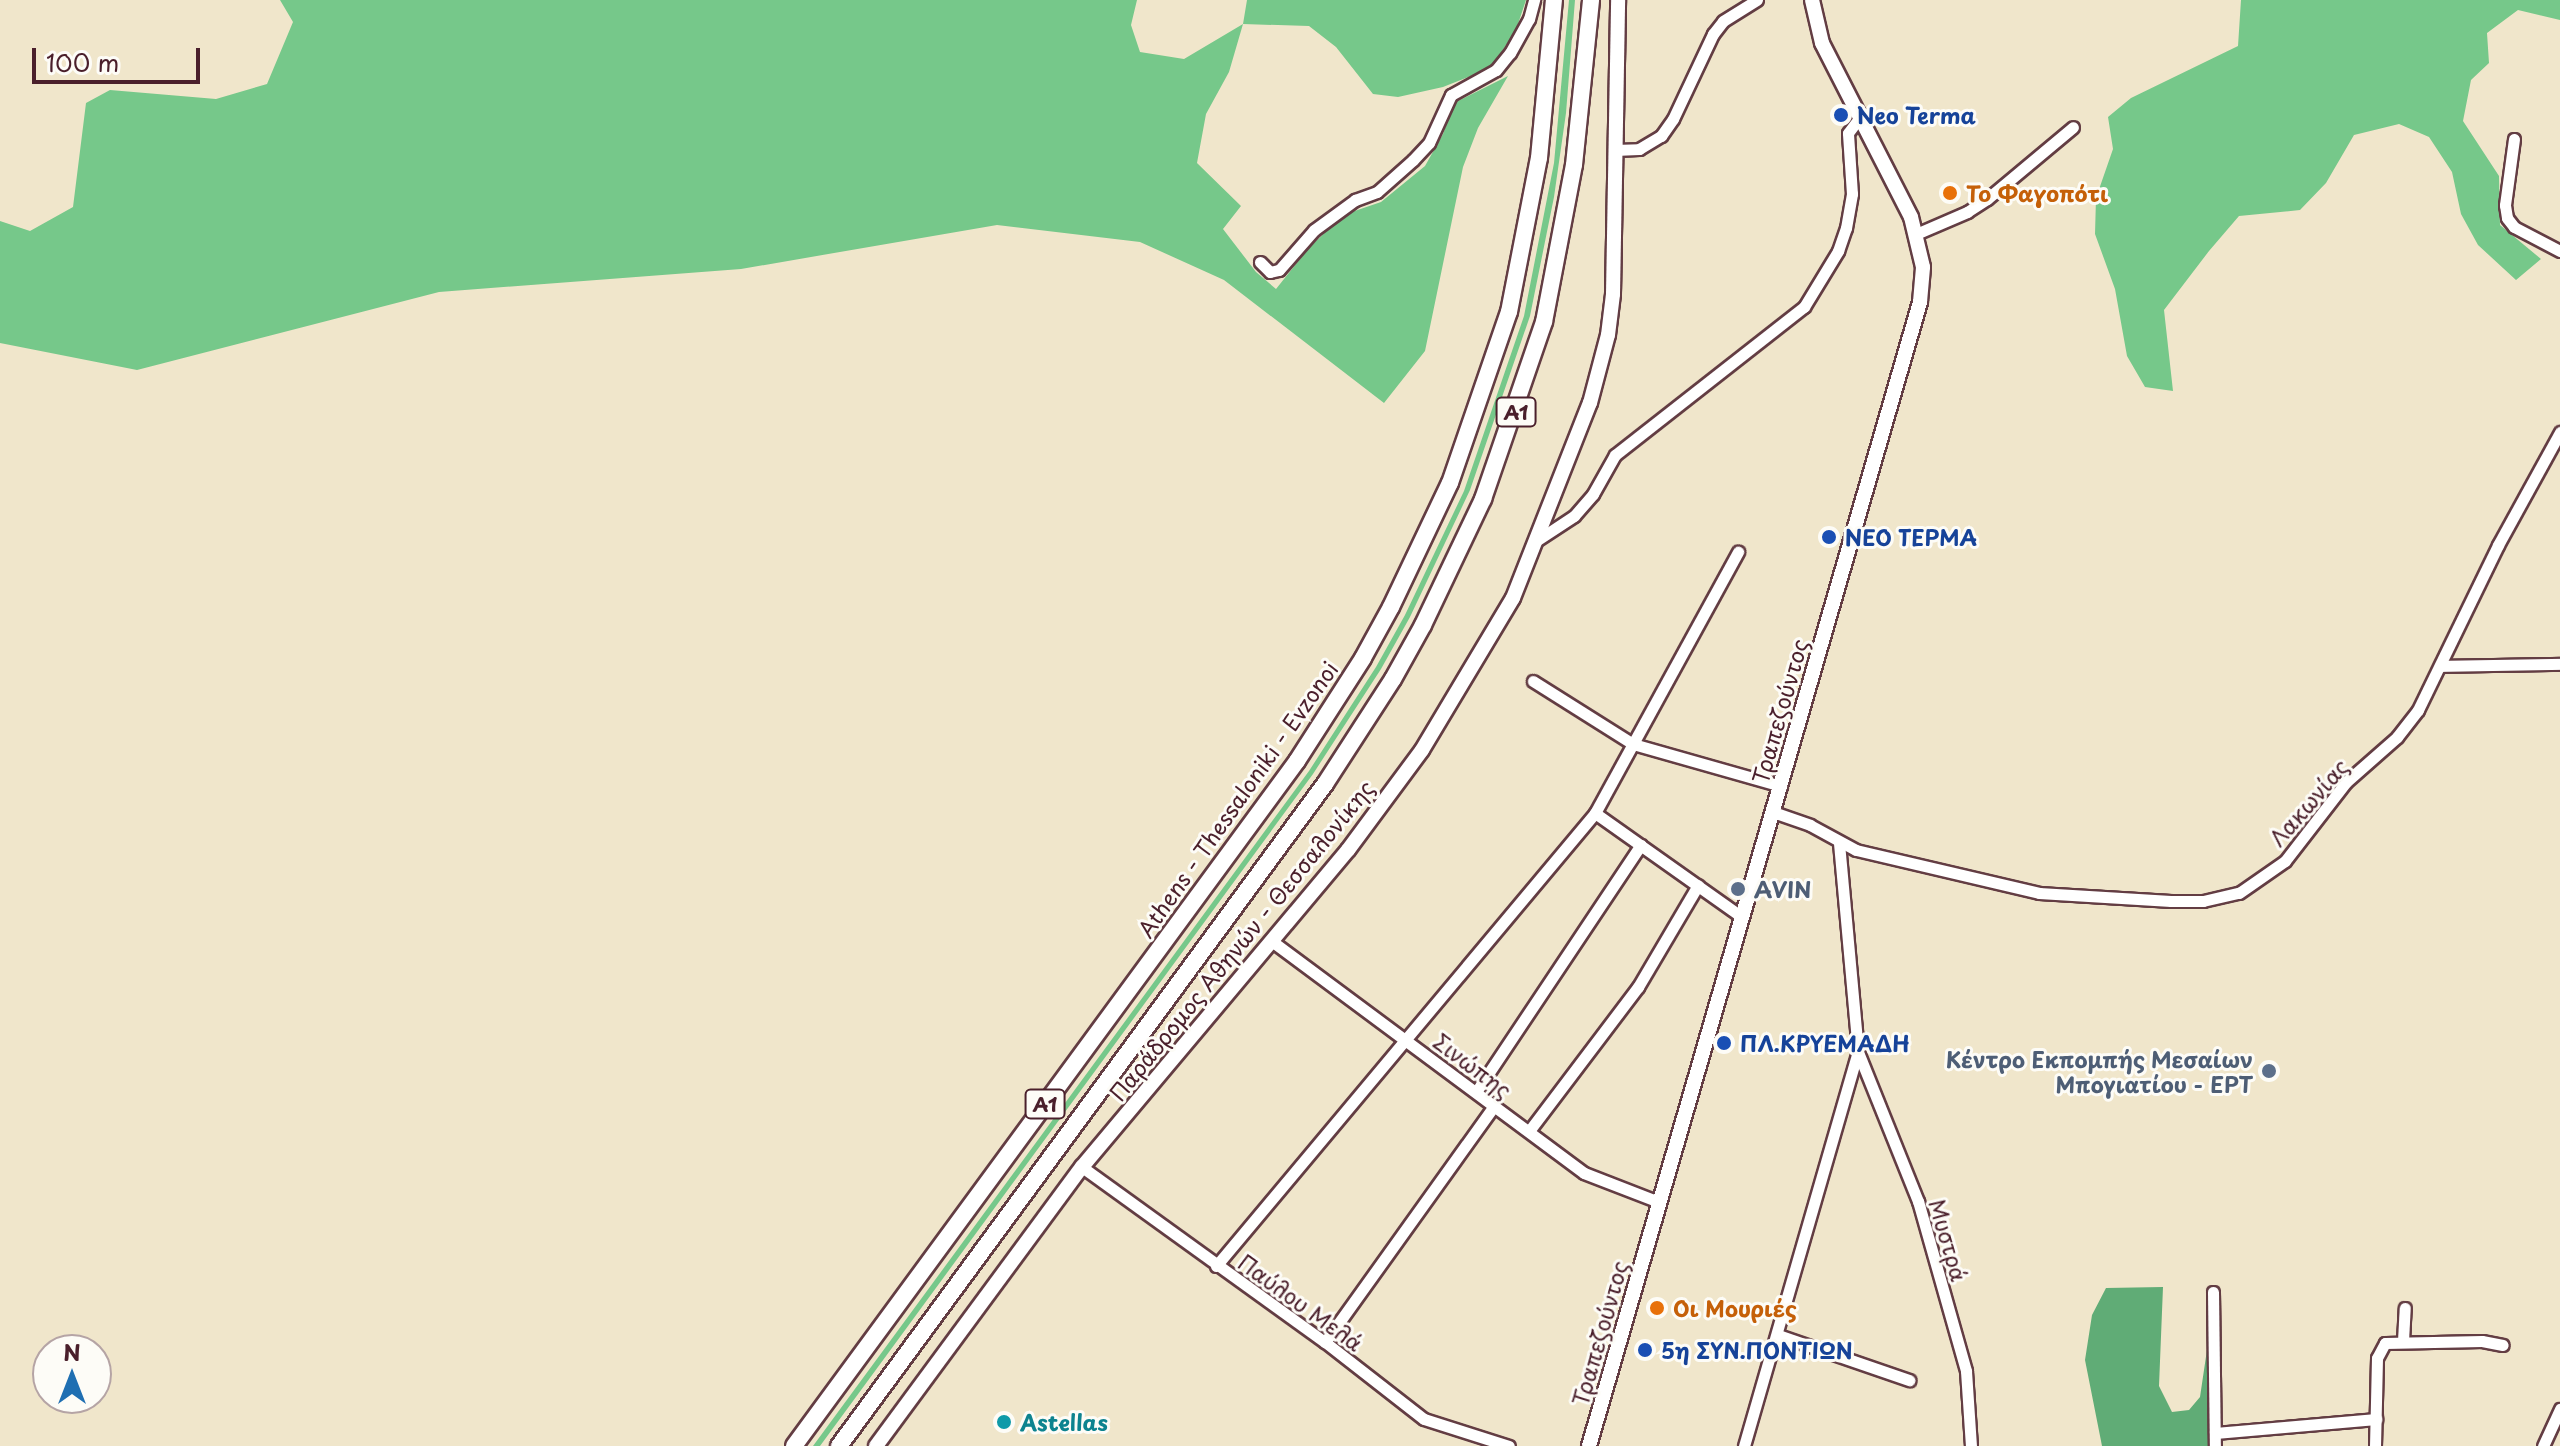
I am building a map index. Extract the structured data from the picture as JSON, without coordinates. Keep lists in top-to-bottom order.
{
  "streets": {
    "highway": ["Α1", "Athens - Thessaloniki - Evzonoi"],
    "main road": ["Τραπεζούντος", "Παράδρομος Αθηνών - Θεσσαλονίκης"],
    "street": [
      "Λακωνίας",
      "Σινώπης",
      "Μυστρά",
      "Παύλου Μελά"
    ]
  },
  "crossings": [
    ["Τραπεζούντος", "Λακωνίας"],
    ["Τραπεζούντος", "Σινώπης"],
    ["Παράδρομος Αθηνών - Θεσσαλονίκης", "Σινώπης"],
    ["Παράδρομος Αθηνών - Θεσσαλονίκης", "Παύλου Μελά"]
  ],
  "places": [
    "Neo Terma",
    "Το Φαγοπότι",
    "ΝΕΟ ΤΕΡΜΑ",
    "AVIN",
    "ΠΛ.ΚΡΥΕΜΑΔΗ",
    "Κέντρο Εκπομπής Μεσαίων Μπογιατίου - ΕΡΤ",
    "Οι Μουριές",
    "5η ΣΥΝ.ΠΟΝΤΙΩΝ",
    "Astellas"
  ],
  "scale_bar": "100 m",
  "north": "top"
}
